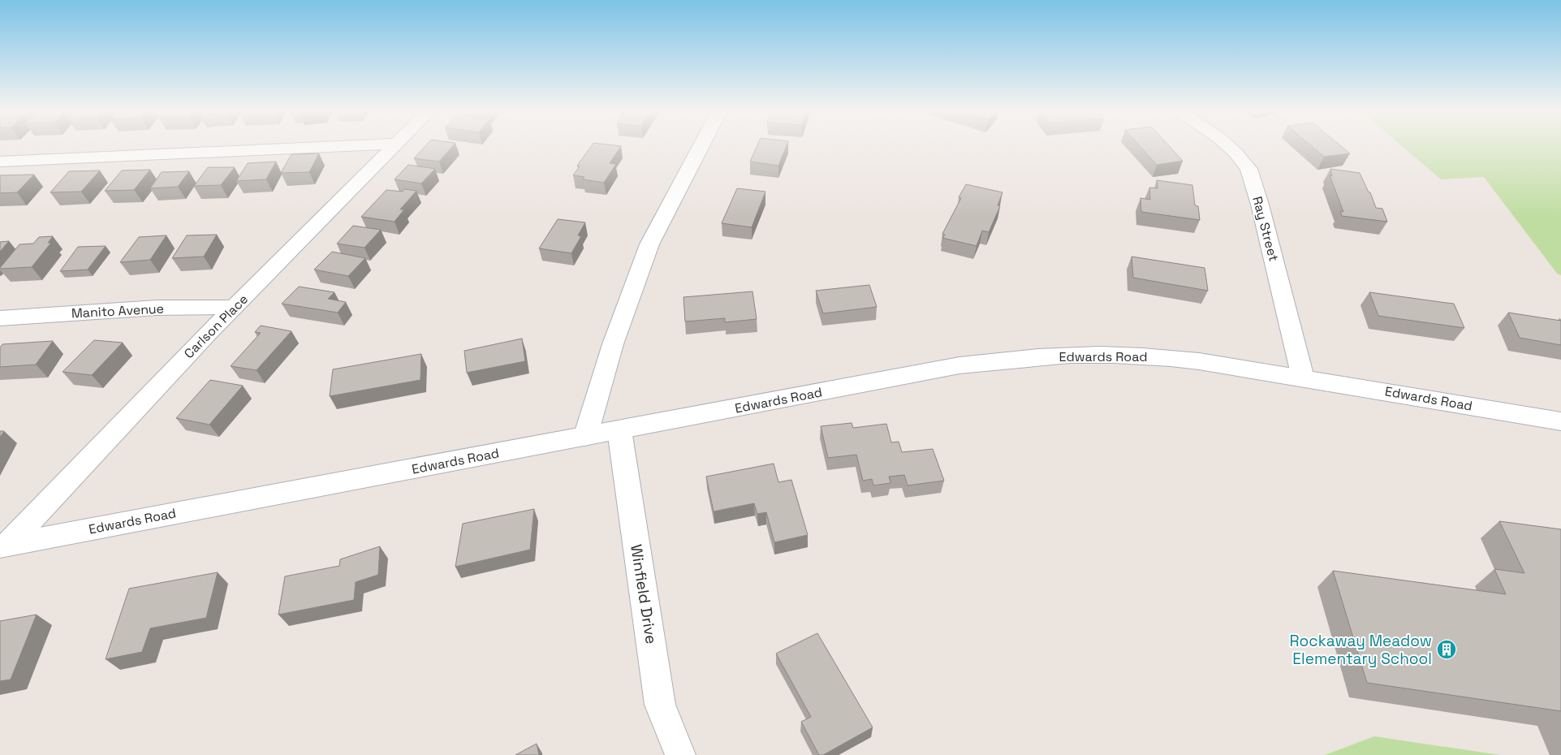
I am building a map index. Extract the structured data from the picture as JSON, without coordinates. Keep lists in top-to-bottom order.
{
  "streets": {
    "street": [
      "Ray Street",
      "Manito Avenue",
      "Carlson Place",
      "Edwards Road",
      "Winfield Drive"
    ]
  },
  "crossings": [
    ["Ray Street", "Edwards Road"],
    ["Manito Avenue", "Carlson Place"],
    ["Carlson Place", "Edwards Road"],
    ["Edwards Road", "Winfield Drive"]
  ],
  "places": {
    "building": ["Rockaway Meadow Elementary School"]
  }
}
